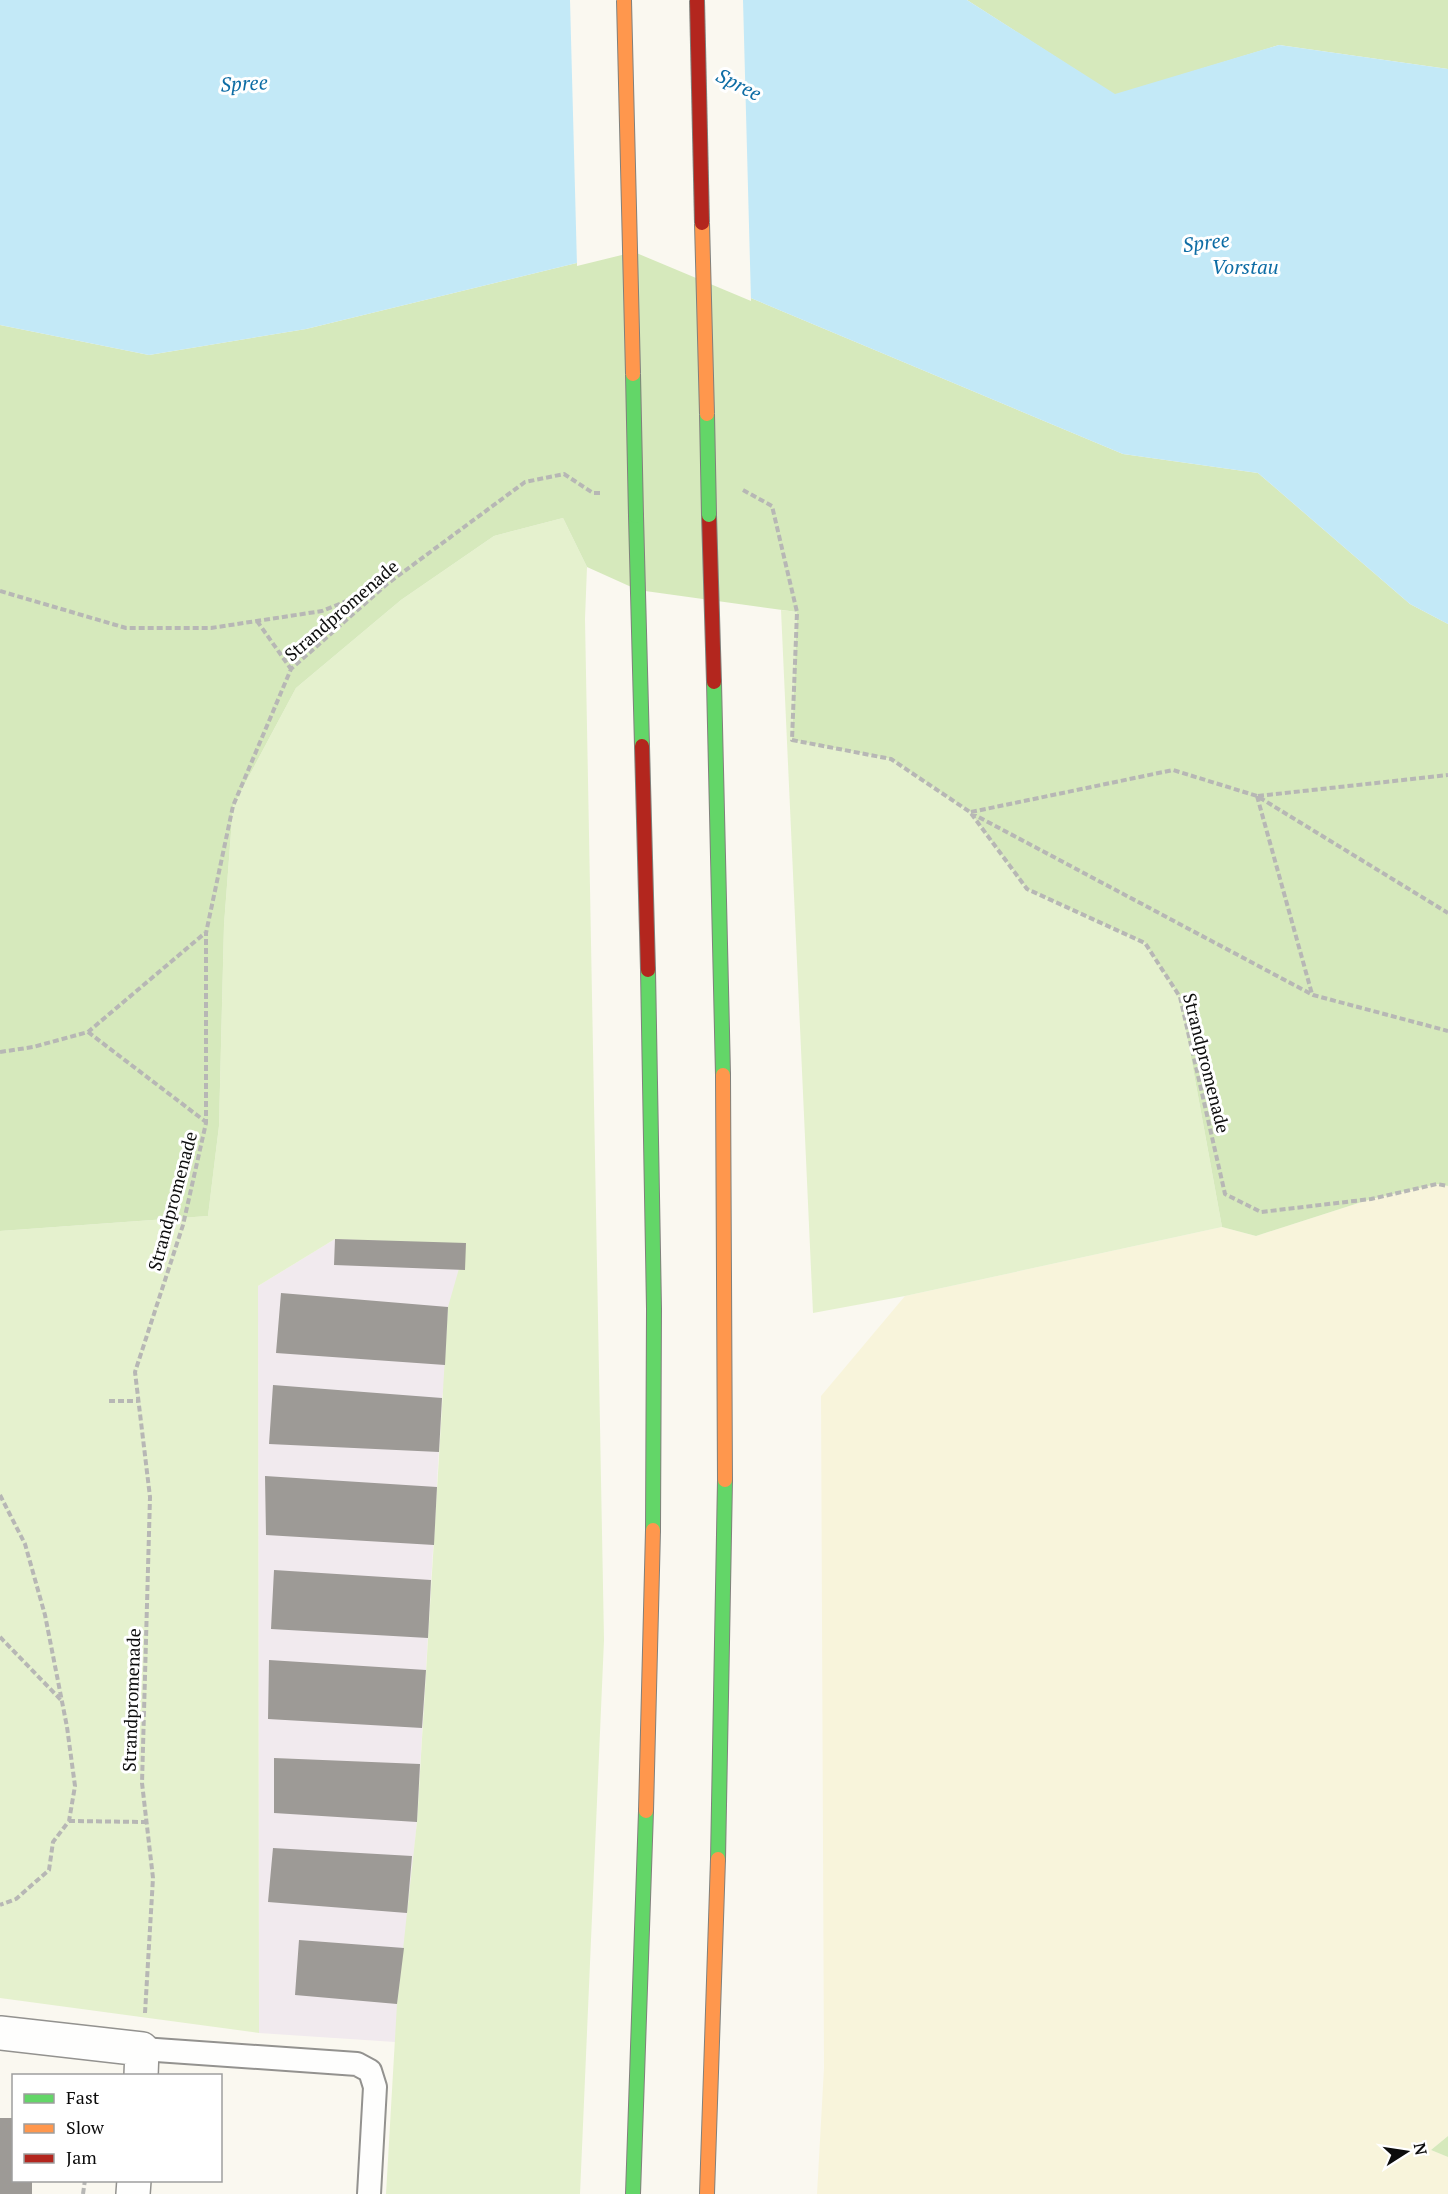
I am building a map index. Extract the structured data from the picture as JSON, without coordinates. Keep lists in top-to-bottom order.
{
  "streets": {
    "path": ["Strandpromenade"]
  },
  "water": ["Spree", "Vorstau"],
  "legend": ["Fast", "Slow", "Jam"],
  "north": "right"
}
